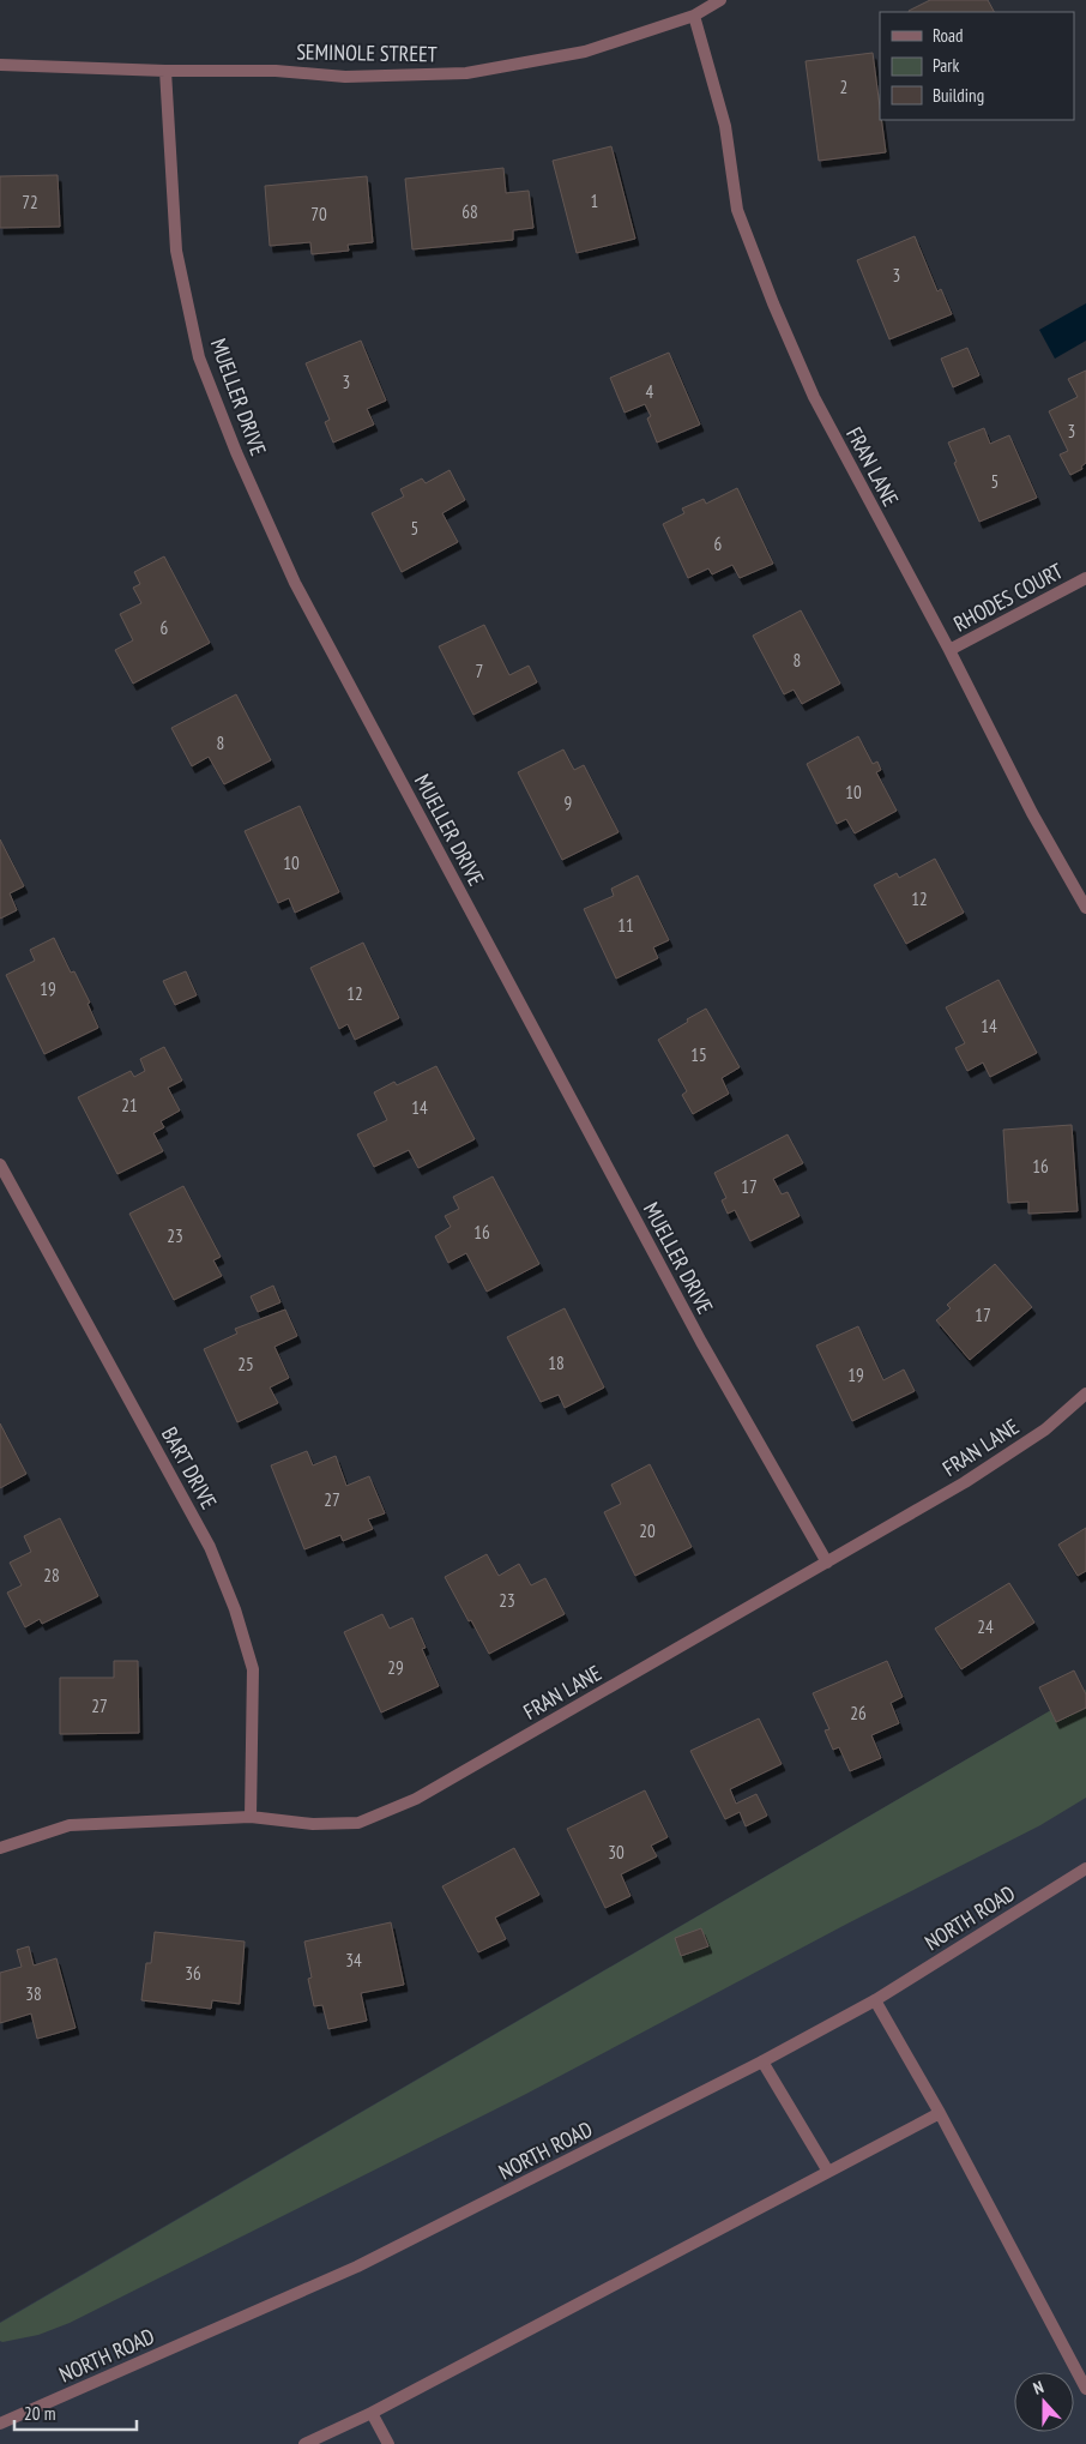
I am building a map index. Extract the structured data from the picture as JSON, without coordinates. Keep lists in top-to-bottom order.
{
  "streets": {
    "street": [
      "SEMINOLE STREET",
      "MUELLER DRIVE",
      "FRAN LANE",
      "RHODES COURT",
      "BART DRIVE",
      "NORTH ROAD"
    ]
  },
  "crossings": [
    ["SEMINOLE STREET", "MUELLER DRIVE"],
    ["SEMINOLE STREET", "FRAN LANE"],
    ["MUELLER DRIVE", "FRAN LANE"],
    ["FRAN LANE", "RHODES COURT"],
    ["FRAN LANE", "BART DRIVE"]
  ],
  "house_numbers": [
    "2",
    "1",
    "72",
    "68",
    "70",
    "3",
    "3",
    "4",
    "3",
    "5",
    "5",
    "6",
    "6",
    "8",
    "7",
    "8",
    "10",
    "9",
    "10",
    "12",
    "11",
    "19",
    "12",
    "14",
    "15",
    "21",
    "14",
    "16",
    "17",
    "16",
    "23",
    "17",
    "18",
    "25",
    "19",
    "27",
    "20",
    "28",
    "23",
    "24",
    "29",
    "27",
    "26",
    "30",
    "34",
    "36",
    "38"
  ],
  "legend": ["Road", "Park", "Building"],
  "scale_bar": "20 m",
  "north": "top"
}
